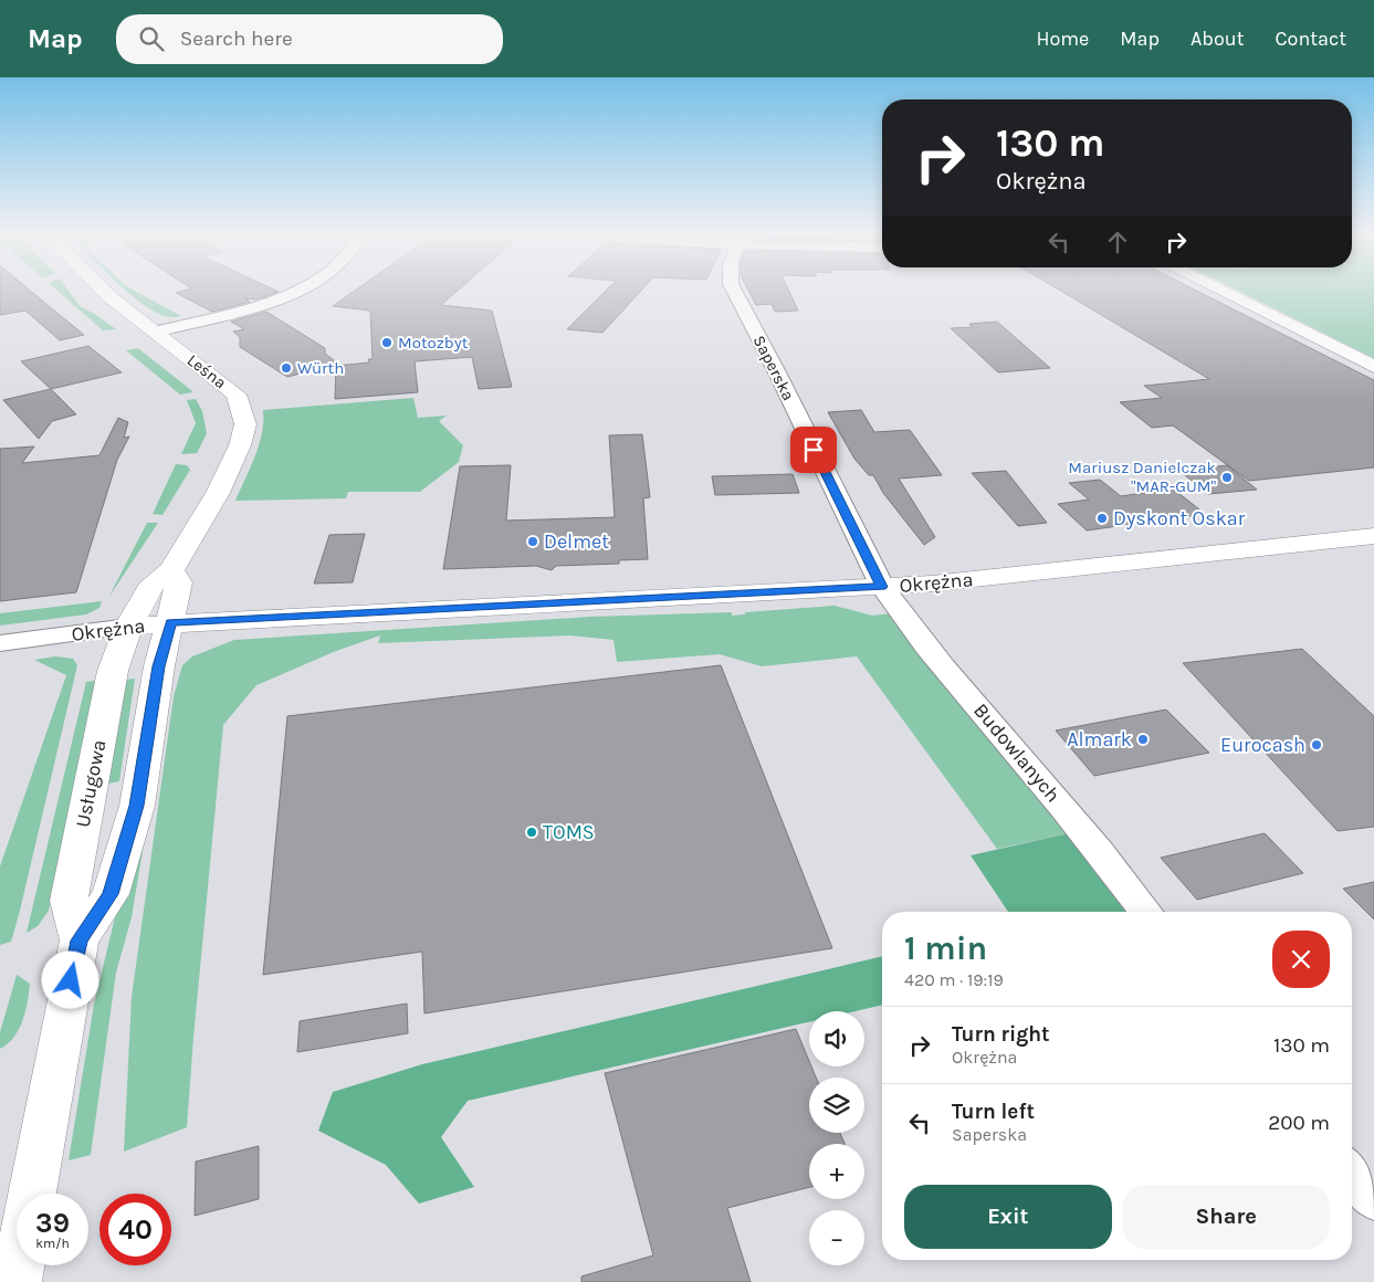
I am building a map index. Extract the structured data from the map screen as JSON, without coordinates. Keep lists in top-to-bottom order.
{
  "streets": {
    "street": [
      "Saperska",
      "Leśna",
      "Okrężna",
      "Budowlanych",
      "Usługowa"
    ]
  },
  "crossings": [
    ["Saperska", "Okrężna"],
    ["Saperska", "Budowlanych"],
    ["Leśna", "Okrężna"],
    ["Leśna", "Usługowa"],
    ["Okrężna", "Budowlanych"],
    ["Okrężna", "Usługowa"]
  ],
  "places": [
    "Motozbyt",
    "Würth",
    "Mariusz Danielczak \"MAR-GUM\"",
    "Dyskont Oskar",
    "Delmet",
    "Almark",
    "Eurocash",
    "TOMS"
  ],
  "page": {
    "header": "Map",
    "search": "Search here",
    "nav": [
      "Home",
      "Map",
      "About",
      "Contact"
    ],
    "turn": ["130 m", "Okrężna"],
    "heading": ["1 min", "420 m · 19:19"],
    "list": [
      {
        "name": "Turn right",
        "note": "Okrężna",
        "value": "130 m"
      },
      {
        "name": "Turn left",
        "note": "Saperska",
        "value": "200 m"
      }
    ],
    "map_buttons": ["+", "−"],
    "buttons": ["Exit", "Share"],
    "speed": "39 km/h",
    "limit": "40"
  }
}
